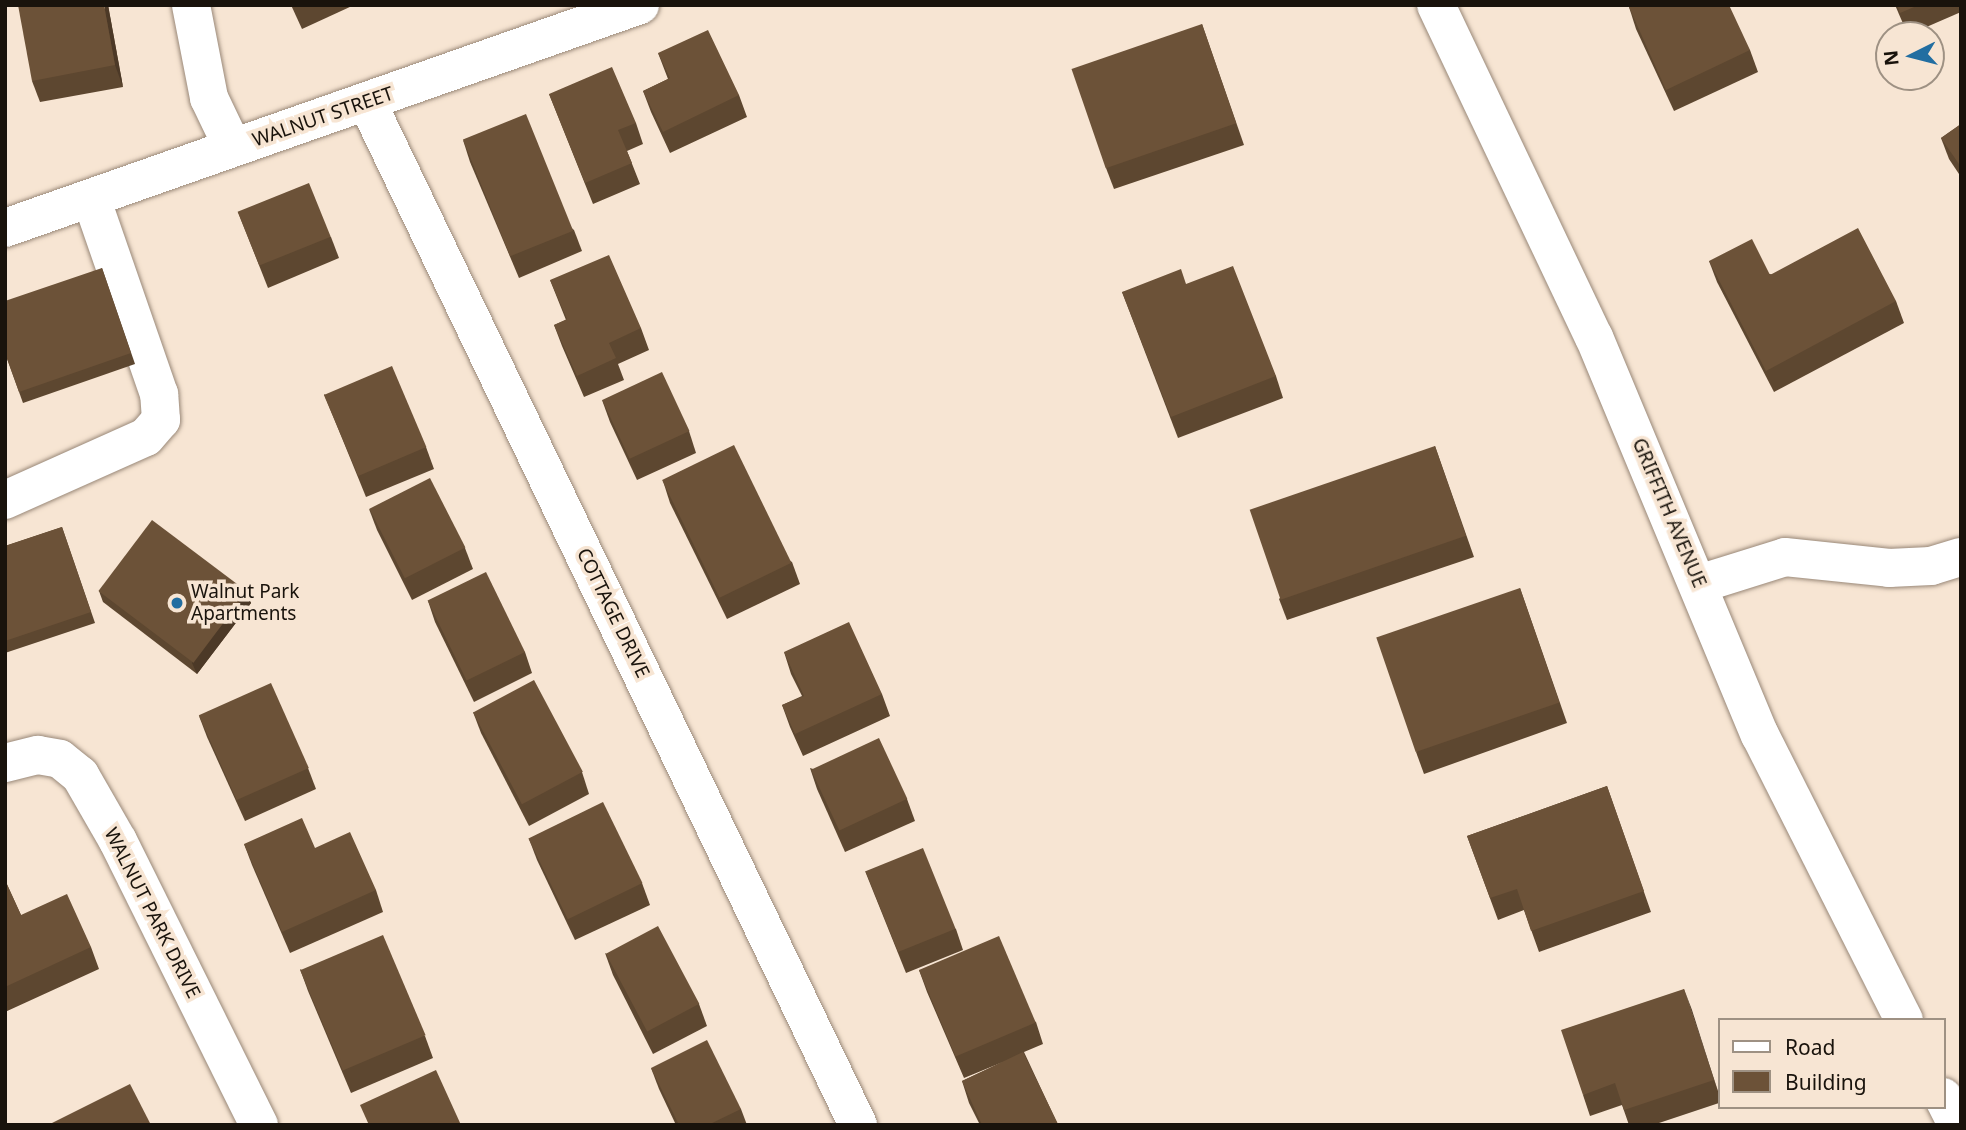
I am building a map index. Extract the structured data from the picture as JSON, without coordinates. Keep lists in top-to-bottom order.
{
  "streets": {
    "street": [
      "WALNUT STREET",
      "GRIFFITH AVENUE",
      "COTTAGE DRIVE",
      "WALNUT PARK DRIVE"
    ]
  },
  "crossings": [
    ["WALNUT STREET", "COTTAGE DRIVE"]
  ],
  "places": ["Walnut Park Apartments"],
  "legend": ["Road", "Building"],
  "north": "left"
}
